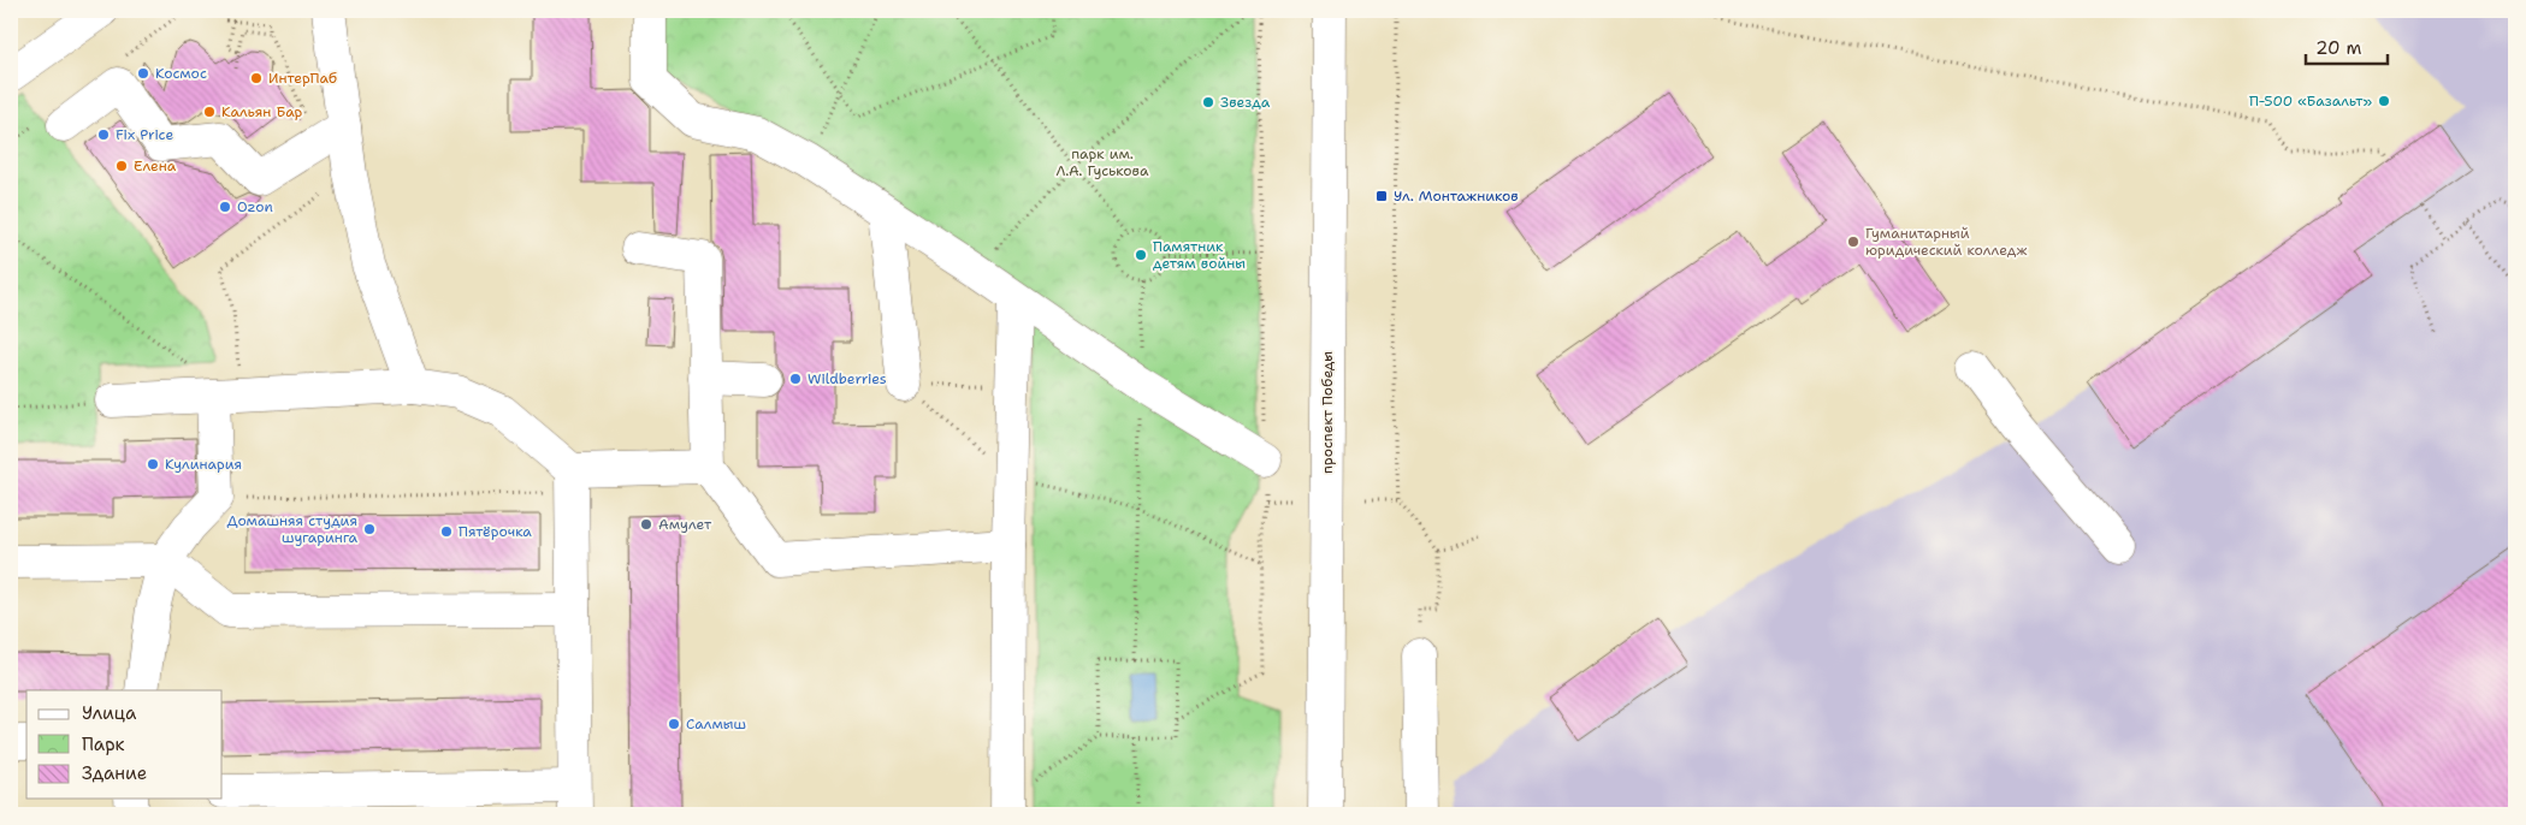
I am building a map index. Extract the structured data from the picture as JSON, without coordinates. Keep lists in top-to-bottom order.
{
  "streets": {
    "main road": ["проспект Победы"]
  },
  "parks": ["парк им. Л.А. Гуськова"],
  "places": {
    "other": [
      "Космос",
      "ИнтерПаб",
      "П-500 «Базальт»",
      "Звезда",
      "Кальян Бар",
      "Fix Price",
      "Елена",
      "Ozon",
      "Гуманитарный юридический колледж",
      "Памятник детям войны",
      "Wildberries",
      "Кулинария",
      "Амулет",
      "Домашняя студия шугаринга",
      "Пятёрочка",
      "Салмыш"
    ],
    "transit": ["Ул. Монтажников"]
  },
  "legend": ["Улица", "Парк", "Здание"],
  "scale_bar": "20 m"
}
